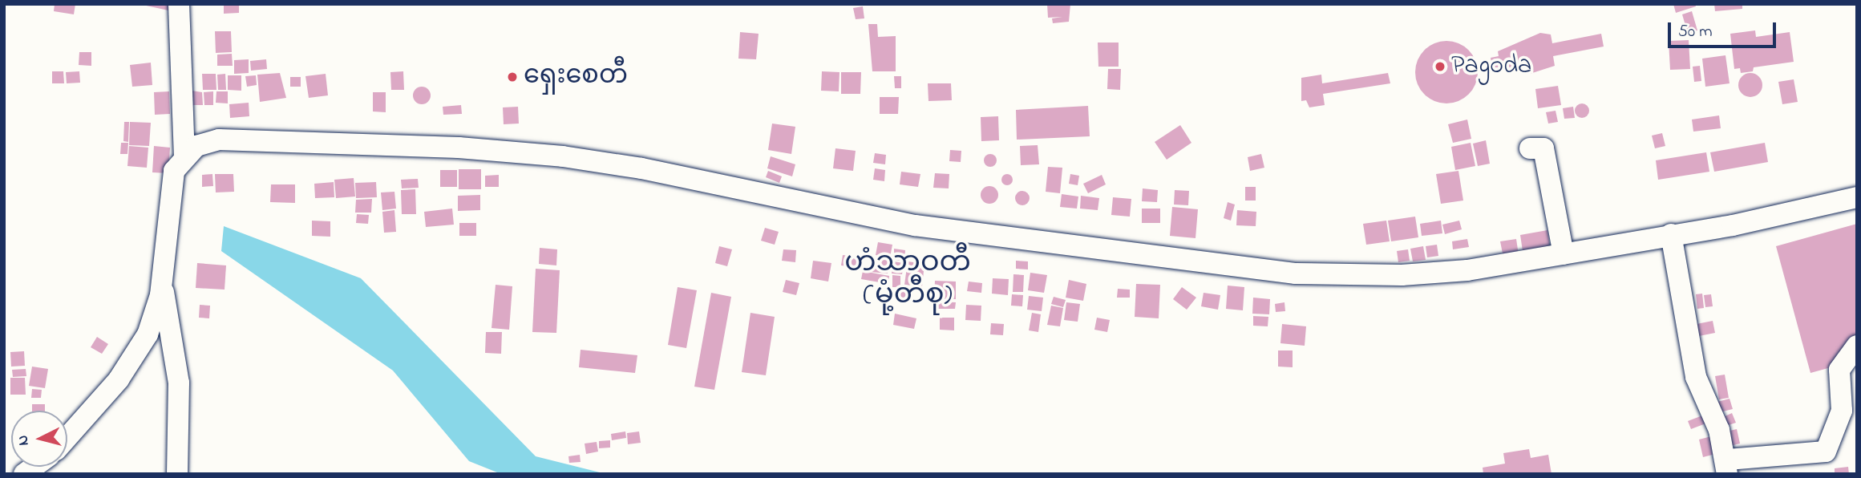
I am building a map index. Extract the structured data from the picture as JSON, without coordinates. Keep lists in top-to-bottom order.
{
  "districts": ["ဟံသာဝတီ (မုံ့တီစု)"],
  "places": ["Pagoda", "ရှေးစေတီ"],
  "scale_bar": "50 m",
  "north": "left"
}
